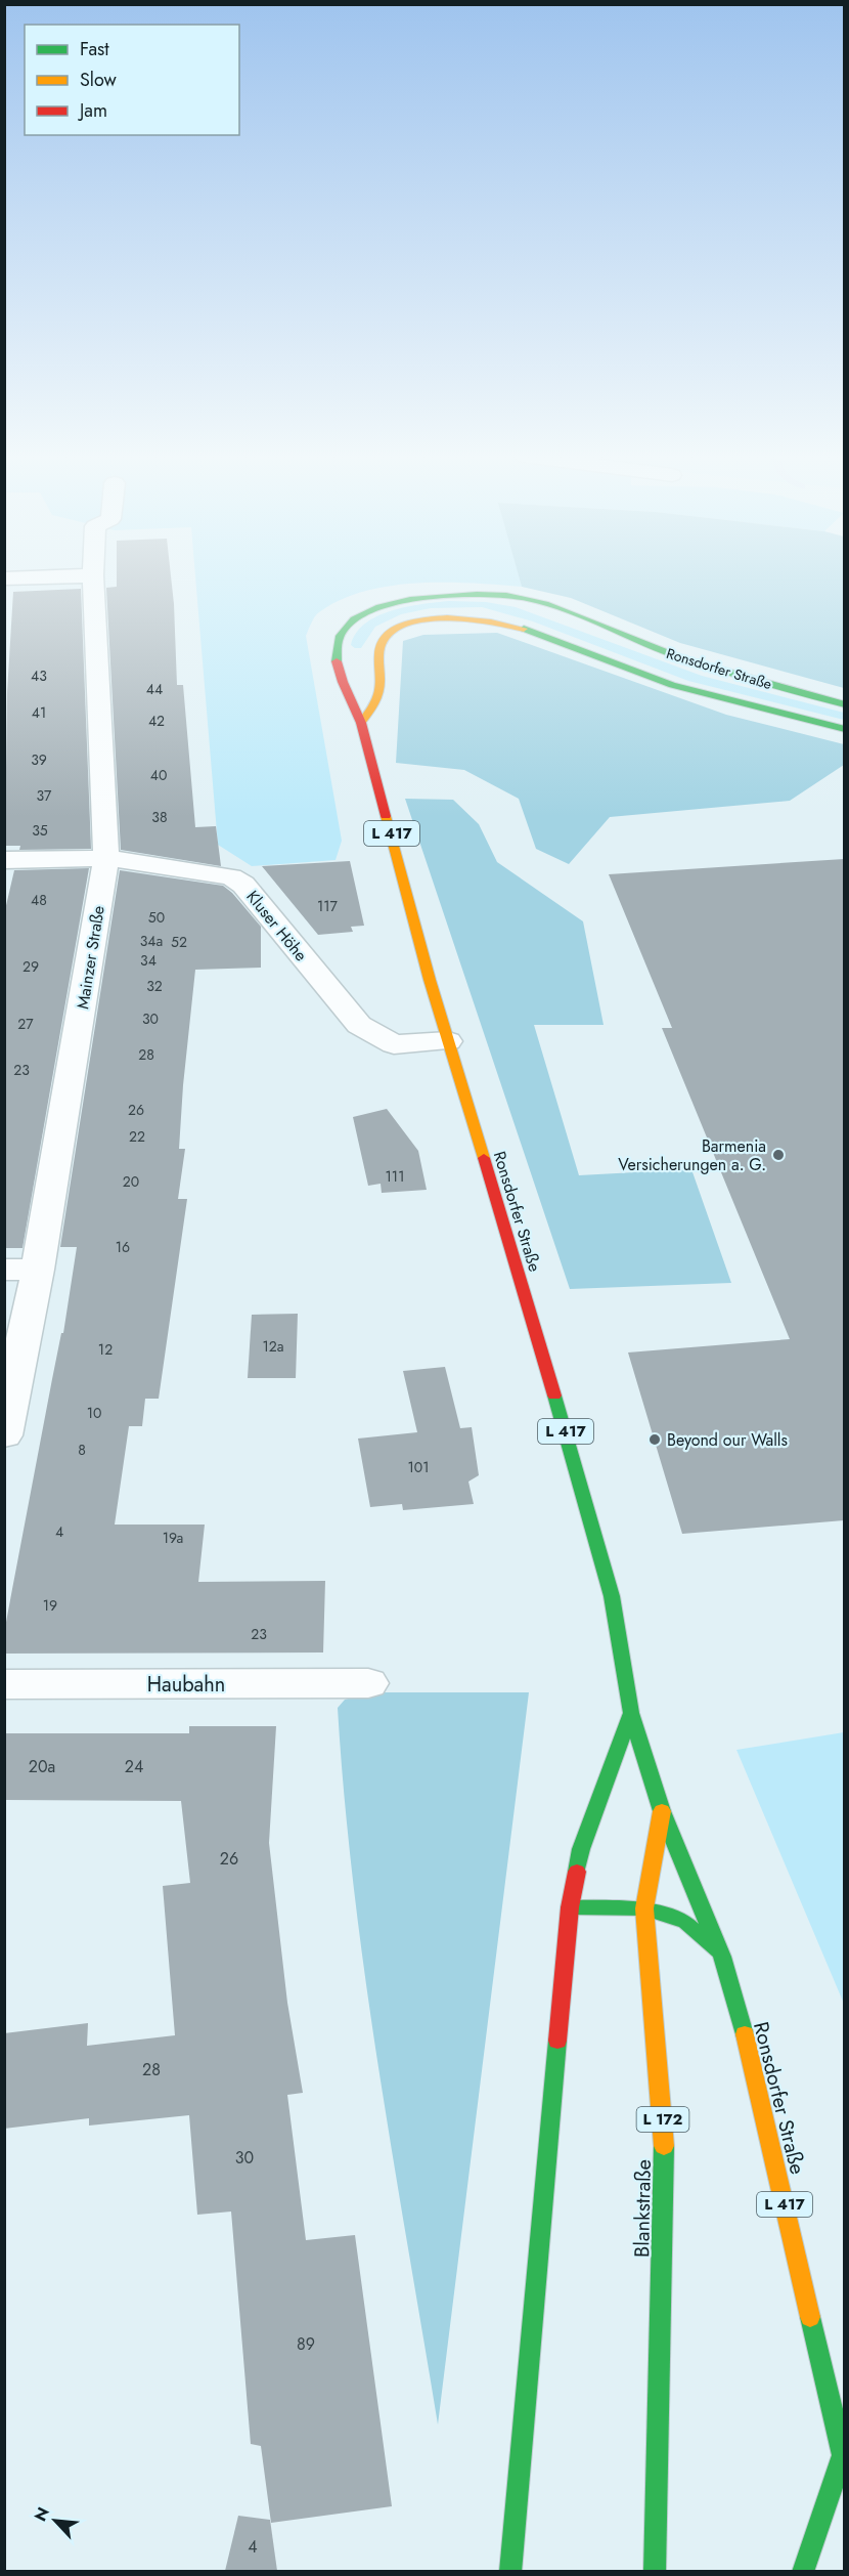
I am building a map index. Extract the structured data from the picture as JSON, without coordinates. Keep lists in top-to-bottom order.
{
  "streets": {
    "main road": [
      "Ronsdorfer Straße",
      "L 417",
      "L 172",
      "Blankstraße"
    ],
    "street": ["Kluser Höhe", "Mainzer Straße", "Haubahn"]
  },
  "crossings": [
    ["Ronsdorfer Straße", "Kluser Höhe"],
    ["Ronsdorfer Straße", "Blankstraße"],
    ["Kluser Höhe", "Mainzer Straße"]
  ],
  "places": ["Barmenia Versicherungen a. G.", "Beyond our Walls"],
  "house_numbers": [
    "43",
    "44",
    "41",
    "42",
    "39",
    "40",
    "37",
    "38",
    "35",
    "48",
    "117",
    "50",
    "34a",
    "52",
    "34",
    "29",
    "32",
    "30",
    "27",
    "28",
    "23",
    "26",
    "22",
    "111",
    "20",
    "16",
    "12a",
    "12",
    "10",
    "8",
    "101",
    "4",
    "19a",
    "19",
    "23",
    "20a",
    "24",
    "26",
    "28",
    "30",
    "89",
    "4"
  ],
  "legend": ["Fast", "Slow", "Jam"],
  "north": "top left"
}
